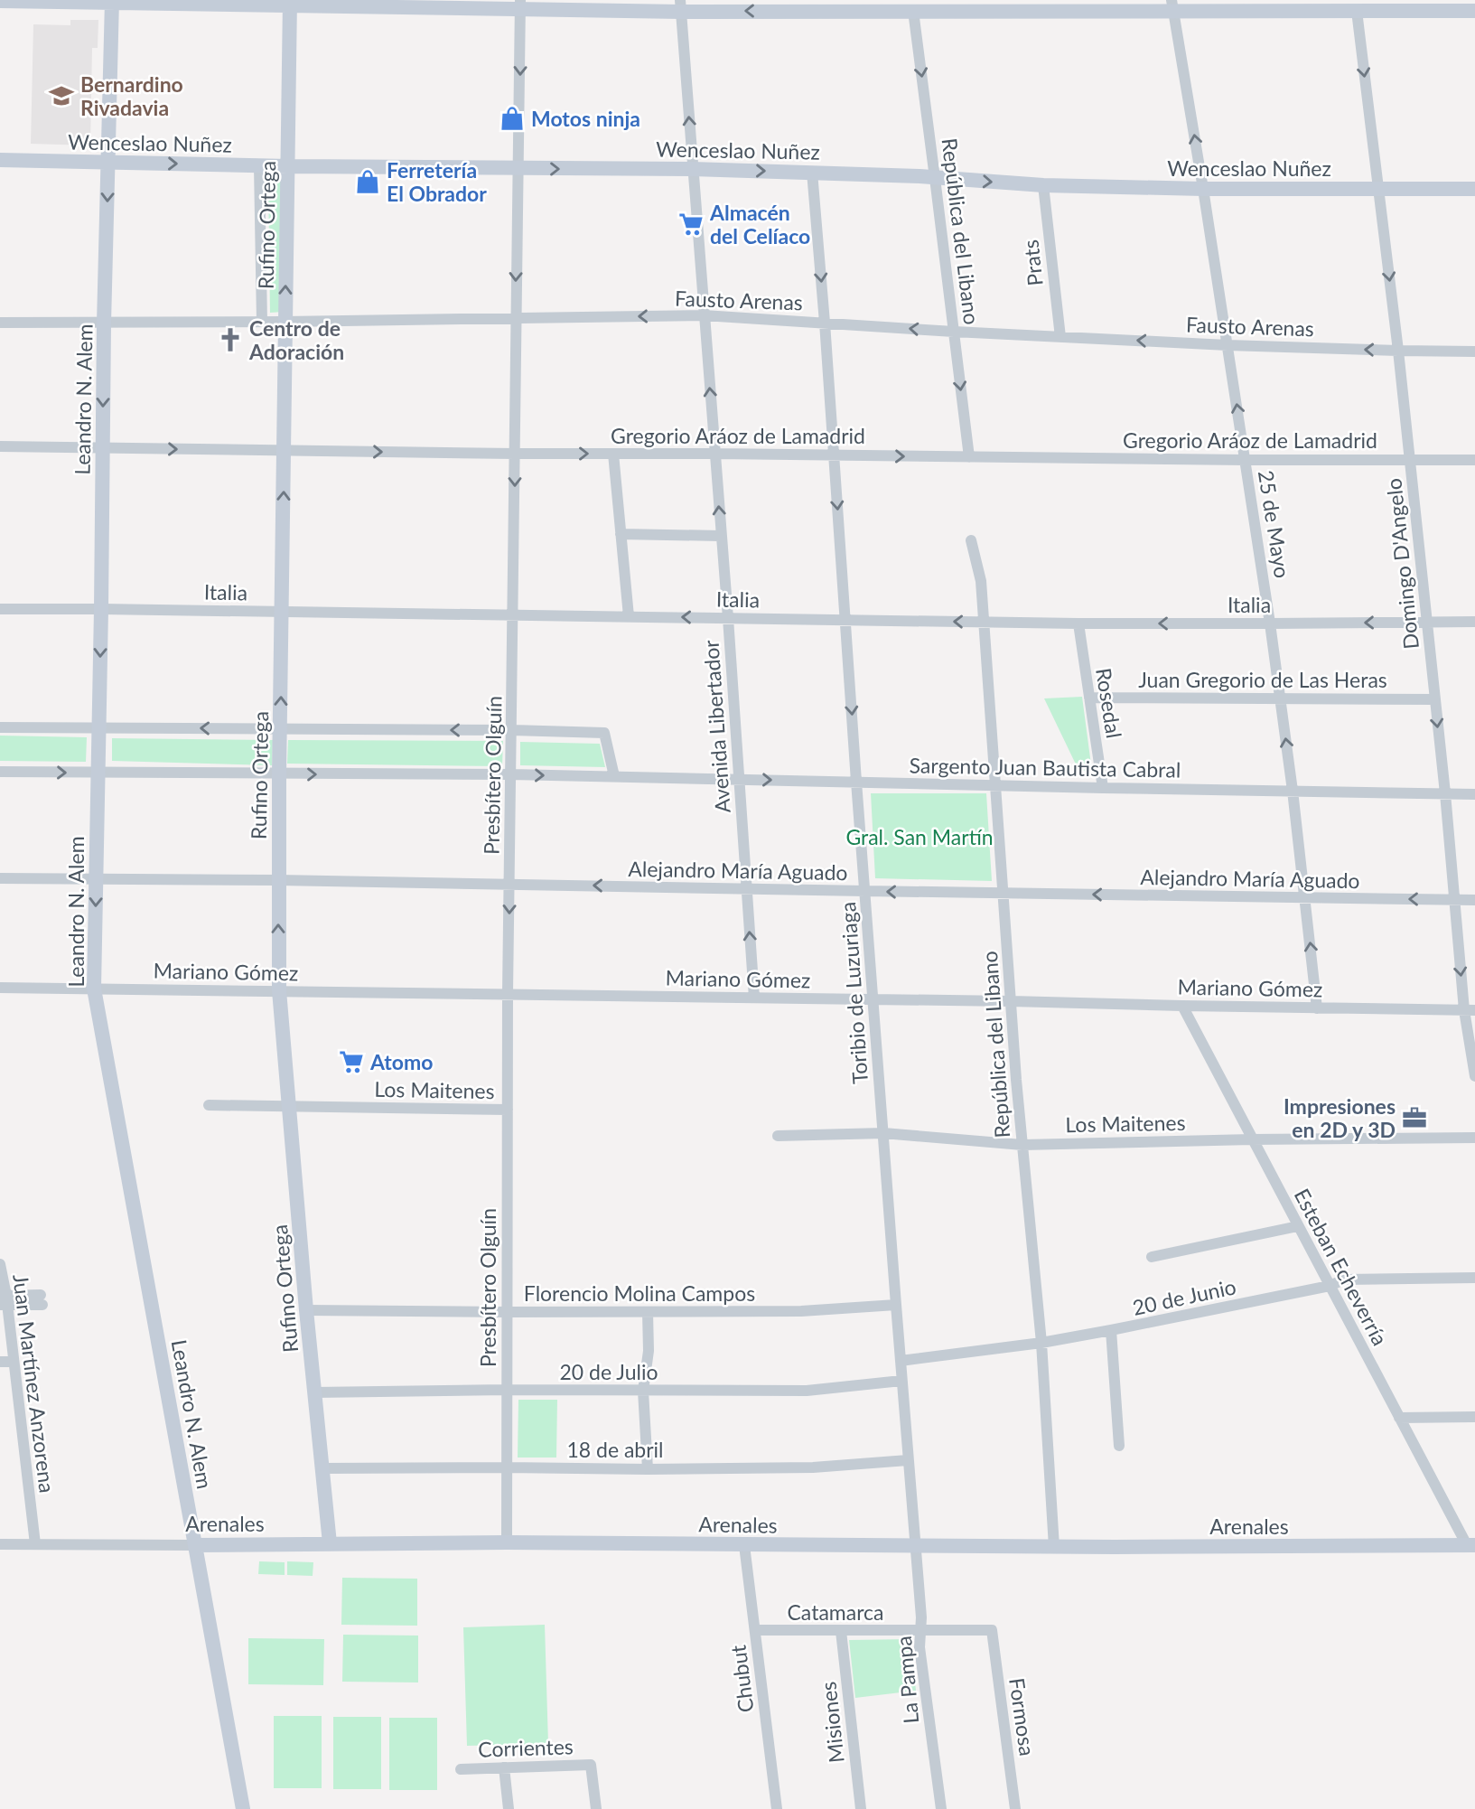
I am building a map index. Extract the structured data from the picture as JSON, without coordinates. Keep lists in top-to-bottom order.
{
  "streets": {
    "street": [
      "Wenceslao Nuñez",
      "Rufino Ortega",
      "República del Libano",
      "Prats",
      "Fausto Arenas",
      "Leandro N. Alem",
      "Gregorio Aráoz de Lamadrid",
      "25 de Mayo",
      "Domingo D'Angelo",
      "Italia",
      "Juan Gregorio de Las Heras",
      "Rosedal",
      "Avenida Libertador",
      "Sargento Juan Bautista Cabral",
      "Presbítero Olguín",
      "Alejandro María Aguado",
      "Mariano Gómez",
      "Toribio de Luzuriaga",
      "Los Maitenes",
      "Esteban Echeverría",
      "Florencio Molina Campos",
      "20 de Junio",
      "20 de Julio",
      "Juan Martínez Anzorena",
      "18 de abril",
      "Arenales",
      "Catamarca",
      "Chubut",
      "La Pampa",
      "Formosa",
      "Misiones",
      "Corrientes"
    ]
  },
  "crossings": [
    ["Wenceslao Nuñez", "Rufino Ortega"],
    ["Wenceslao Nuñez", "República del Libano"],
    ["Wenceslao Nuñez", "Prats"],
    ["Wenceslao Nuñez", "Leandro N. Alem"],
    ["Wenceslao Nuñez", "25 de Mayo"],
    ["Wenceslao Nuñez", "Domingo D'Angelo"],
    ["Wenceslao Nuñez", "Avenida Libertador"],
    ["Wenceslao Nuñez", "Presbítero Olguín"],
    ["Wenceslao Nuñez", "Toribio de Luzuriaga"],
    ["Rufino Ortega", "Fausto Arenas"],
    ["Rufino Ortega", "Gregorio Aráoz de Lamadrid"],
    ["Rufino Ortega", "Italia"],
    ["Rufino Ortega", "Sargento Juan Bautista Cabral"],
    ["Rufino Ortega", "Alejandro María Aguado"],
    ["Rufino Ortega", "Mariano Gómez"],
    ["Rufino Ortega", "Los Maitenes"],
    ["Rufino Ortega", "Florencio Molina Campos"],
    ["Rufino Ortega", "20 de Julio"],
    ["Rufino Ortega", "18 de abril"],
    ["Rufino Ortega", "Arenales"],
    ["República del Libano", "Fausto Arenas"],
    ["República del Libano", "Gregorio Aráoz de Lamadrid"],
    ["República del Libano", "Italia"],
    ["República del Libano", "Sargento Juan Bautista Cabral"],
    ["República del Libano", "Alejandro María Aguado"],
    ["República del Libano", "Mariano Gómez"],
    ["República del Libano", "Los Maitenes"],
    ["República del Libano", "20 de Junio"],
    ["República del Libano", "Arenales"],
    ["Prats", "Fausto Arenas"],
    ["Fausto Arenas", "Leandro N. Alem"],
    ["Fausto Arenas", "25 de Mayo"],
    ["Fausto Arenas", "Domingo D'Angelo"],
    ["Fausto Arenas", "Avenida Libertador"],
    ["Fausto Arenas", "Presbítero Olguín"],
    ["Fausto Arenas", "Toribio de Luzuriaga"],
    ["Leandro N. Alem", "Gregorio Aráoz de Lamadrid"],
    ["Leandro N. Alem", "Italia"],
    ["Leandro N. Alem", "Sargento Juan Bautista Cabral"],
    ["Leandro N. Alem", "Alejandro María Aguado"],
    ["Leandro N. Alem", "Mariano Gómez"],
    ["Leandro N. Alem", "Arenales"],
    ["Gregorio Aráoz de Lamadrid", "25 de Mayo"],
    ["Gregorio Aráoz de Lamadrid", "Domingo D'Angelo"],
    ["Gregorio Aráoz de Lamadrid", "Avenida Libertador"],
    ["Gregorio Aráoz de Lamadrid", "Presbítero Olguín"],
    ["Gregorio Aráoz de Lamadrid", "Toribio de Luzuriaga"],
    ["25 de Mayo", "Italia"],
    ["25 de Mayo", "Juan Gregorio de Las Heras"],
    ["25 de Mayo", "Sargento Juan Bautista Cabral"],
    ["25 de Mayo", "Alejandro María Aguado"],
    ["25 de Mayo", "Mariano Gómez"],
    ["Domingo D'Angelo", "Italia"],
    ["Domingo D'Angelo", "Juan Gregorio de Las Heras"],
    ["Domingo D'Angelo", "Sargento Juan Bautista Cabral"],
    ["Domingo D'Angelo", "Alejandro María Aguado"],
    ["Domingo D'Angelo", "Mariano Gómez"],
    ["Italia", "Rosedal"],
    ["Italia", "Avenida Libertador"],
    ["Italia", "Presbítero Olguín"],
    ["Italia", "Toribio de Luzuriaga"],
    ["Juan Gregorio de Las Heras", "Rosedal"],
    ["Rosedal", "Sargento Juan Bautista Cabral"],
    ["Avenida Libertador", "Sargento Juan Bautista Cabral"],
    ["Avenida Libertador", "Alejandro María Aguado"],
    ["Avenida Libertador", "Mariano Gómez"],
    ["Sargento Juan Bautista Cabral", "Presbítero Olguín"],
    ["Sargento Juan Bautista Cabral", "Toribio de Luzuriaga"],
    ["Presbítero Olguín", "Alejandro María Aguado"],
    ["Presbítero Olguín", "Mariano Gómez"],
    ["Presbítero Olguín", "Los Maitenes"],
    ["Presbítero Olguín", "Florencio Molina Campos"],
    ["Presbítero Olguín", "20 de Julio"],
    ["Presbítero Olguín", "18 de abril"],
    ["Presbítero Olguín", "Arenales"],
    ["Alejandro María Aguado", "Toribio de Luzuriaga"],
    ["Mariano Gómez", "Toribio de Luzuriaga"],
    ["Mariano Gómez", "Esteban Echeverría"],
    ["Toribio de Luzuriaga", "Los Maitenes"],
    ["Toribio de Luzuriaga", "Florencio Molina Campos"],
    ["Toribio de Luzuriaga", "20 de Junio"],
    ["Toribio de Luzuriaga", "20 de Julio"],
    ["Toribio de Luzuriaga", "18 de abril"],
    ["Toribio de Luzuriaga", "Arenales"],
    ["Toribio de Luzuriaga", "La Pampa"],
    ["Los Maitenes", "Esteban Echeverría"],
    ["Esteban Echeverría", "20 de Junio"],
    ["Esteban Echeverría", "Arenales"],
    ["Juan Martínez Anzorena", "Arenales"],
    ["Arenales", "Chubut"],
    ["Arenales", "La Pampa"],
    ["Catamarca", "Chubut"],
    ["Catamarca", "La Pampa"],
    ["Catamarca", "Formosa"],
    ["Catamarca", "Misiones"]
  ],
  "one_way": [
    "Wenceslao Nuñez",
    "Fausto Arenas",
    "Gregorio Aráoz de Lamadrid",
    "25 de Mayo",
    "Domingo D'Angelo",
    "Italia",
    "Avenida Libertador",
    "Presbítero Olguín",
    "Alejandro María Aguado"
  ],
  "parks": ["Gral. San Martín"],
  "places": {
    "school or university": ["Bernardino Rivadavia"],
    "shop": ["Motos ninja", "Ferretería El Obrador"],
    "supermarket": ["Almacén del Celíaco", "Atomo"],
    "church": ["Centro de Adoración"],
    "office": ["Impresiones en 2D y 3D"]
  }
}
